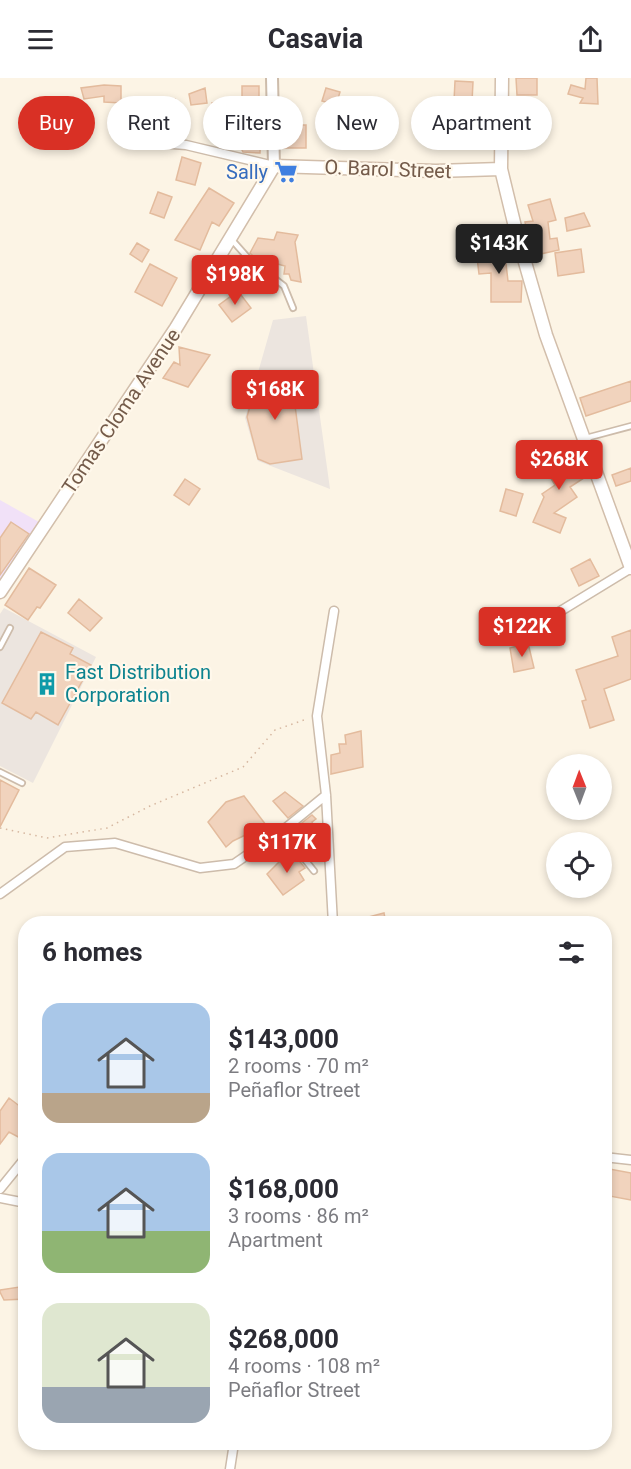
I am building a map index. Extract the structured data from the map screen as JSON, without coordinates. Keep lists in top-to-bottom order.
{
  "streets": {
    "main road": ["O. Barol Street", "Tomas Cloma Avenue"]
  },
  "crossings": [
    ["O. Barol Street", "Tomas Cloma Avenue"]
  ],
  "places": {
    "supermarket": ["Sally"],
    "building": ["Fast Distribution Corporation"]
  },
  "north": "top",
  "page": {
    "header": "Casavia",
    "chip": [
      "Buy",
      "Rent",
      "Filters",
      "New",
      "Apartment"
    ],
    "price": [
      "$143K",
      "$198K",
      "$168K",
      "$268K",
      "$122K",
      "$117K"
    ],
    "heading": "6 homes",
    "list": [
      {
        "name": "$143,000",
        "note": "2 rooms · 70 m² · Peñaflor Street"
      },
      {
        "name": "$168,000",
        "note": "3 rooms · 86 m² · Apartment"
      },
      {
        "name": "$268,000",
        "note": "4 rooms · 108 m² · Peñaflor Street"
      }
    ]
  }
}
